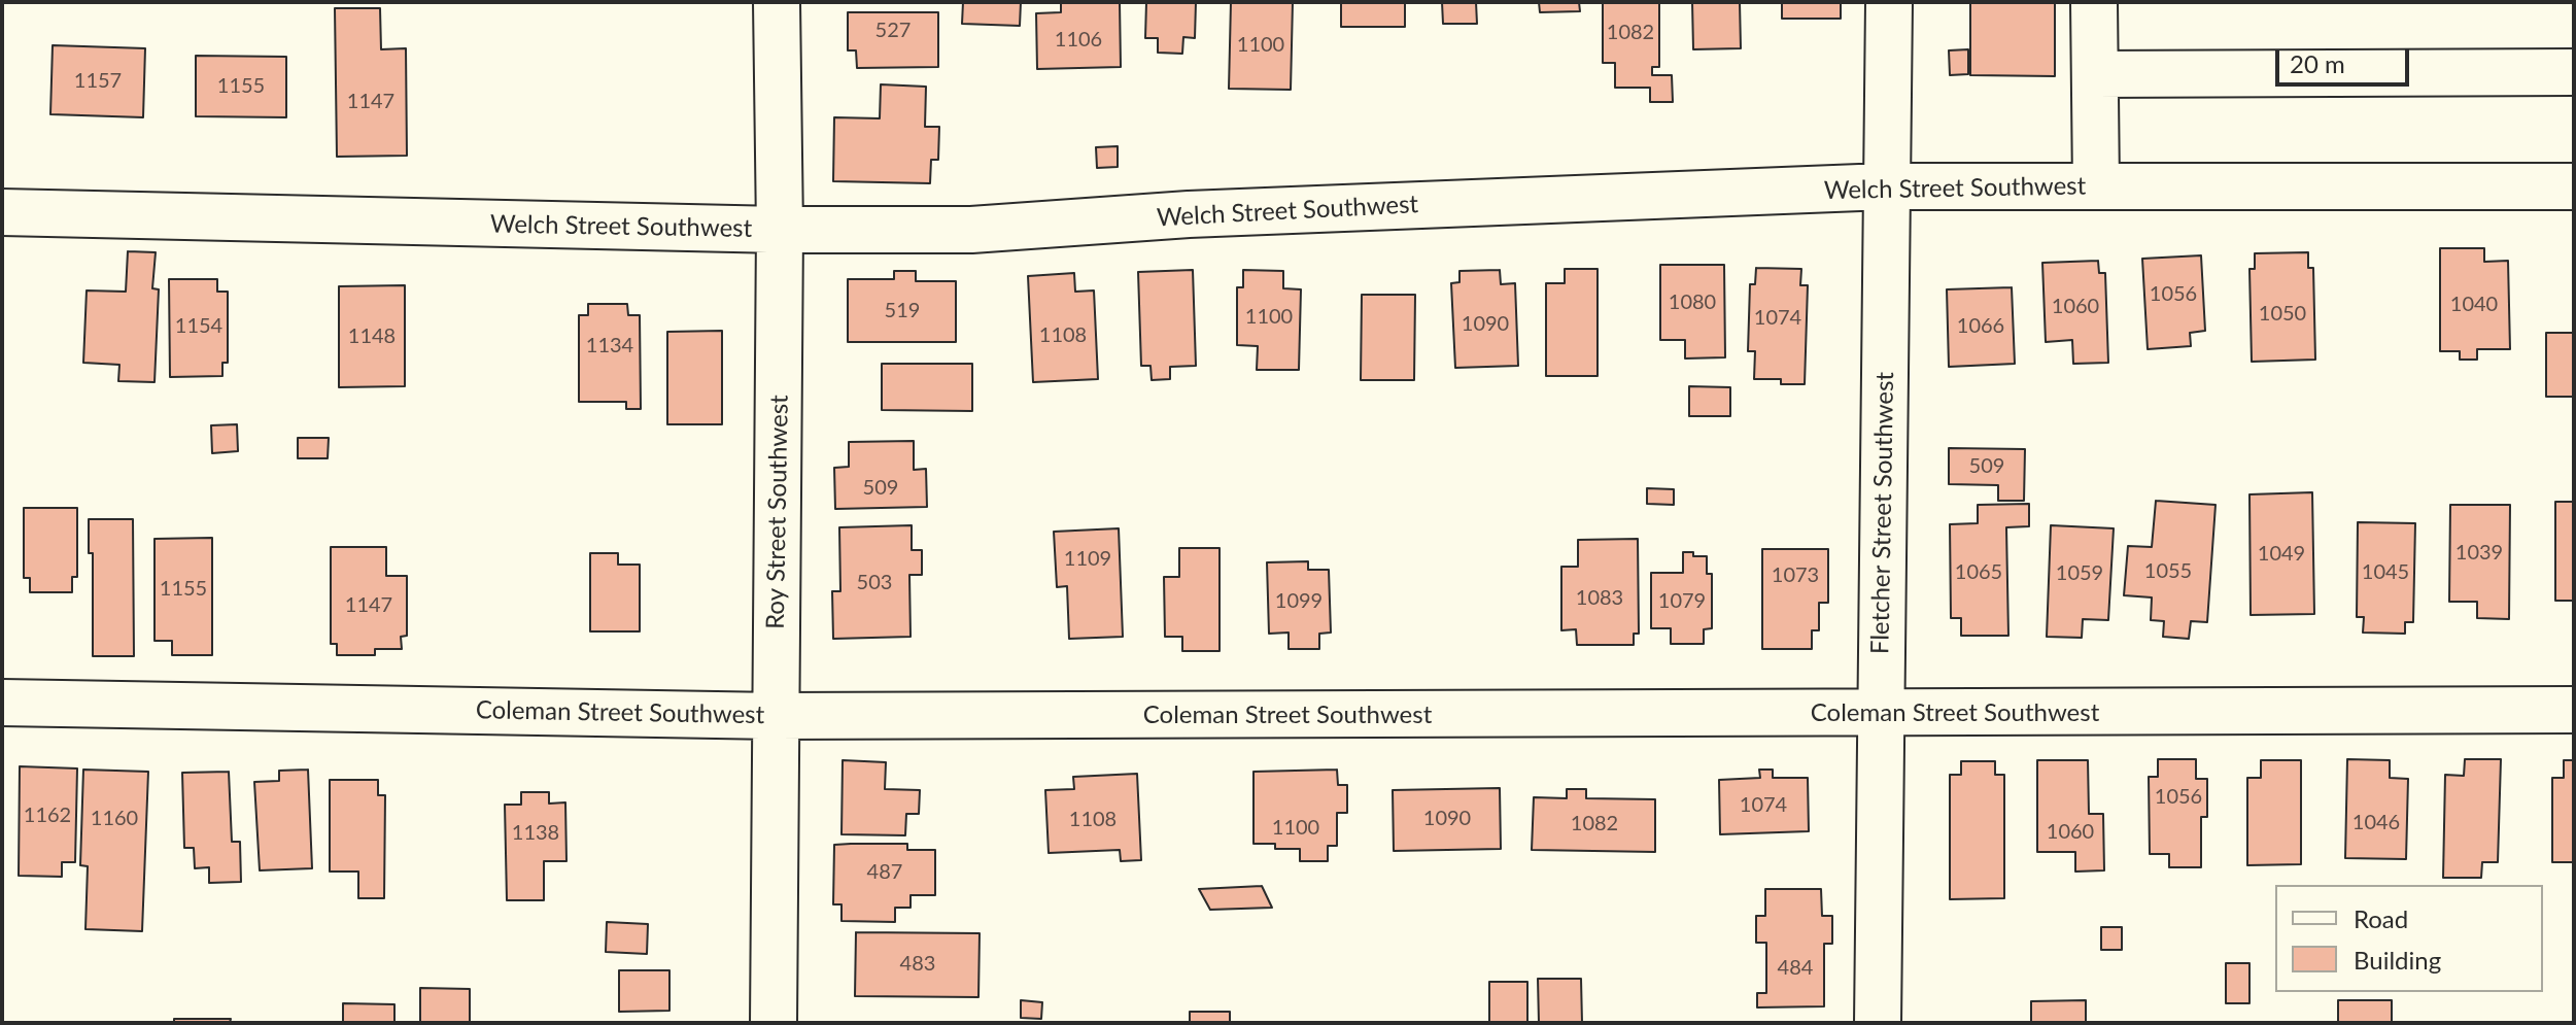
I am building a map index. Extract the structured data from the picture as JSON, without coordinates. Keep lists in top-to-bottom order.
{
  "streets": {
    "street": [
      "Welch Street Southwest",
      "Roy Street Southwest",
      "Fletcher Street Southwest",
      "Coleman Street Southwest"
    ]
  },
  "crossings": [
    ["Welch Street Southwest", "Roy Street Southwest"],
    ["Welch Street Southwest", "Fletcher Street Southwest"],
    ["Roy Street Southwest", "Coleman Street Southwest"],
    ["Fletcher Street Southwest", "Coleman Street Southwest"]
  ],
  "house_numbers": [
    "527",
    "1082",
    "1106",
    "1100",
    "1157",
    "1155",
    "1147",
    "1056",
    "1080",
    "1040",
    "1060",
    "519",
    "1050",
    "1100",
    "1074",
    "1090",
    "1154",
    "1066",
    "1108",
    "1148",
    "1134",
    "509",
    "509",
    "1039",
    "1049",
    "1109",
    "1055",
    "1065",
    "1045",
    "1059",
    "1073",
    "503",
    "1155",
    "1083",
    "1099",
    "1079",
    "1147",
    "1056",
    "1074",
    "1162",
    "1160",
    "1090",
    "1108",
    "1046",
    "1082",
    "1100",
    "1060",
    "1138",
    "487",
    "483",
    "484"
  ],
  "legend": ["Road", "Building"],
  "scale_bar": "20 m"
}
